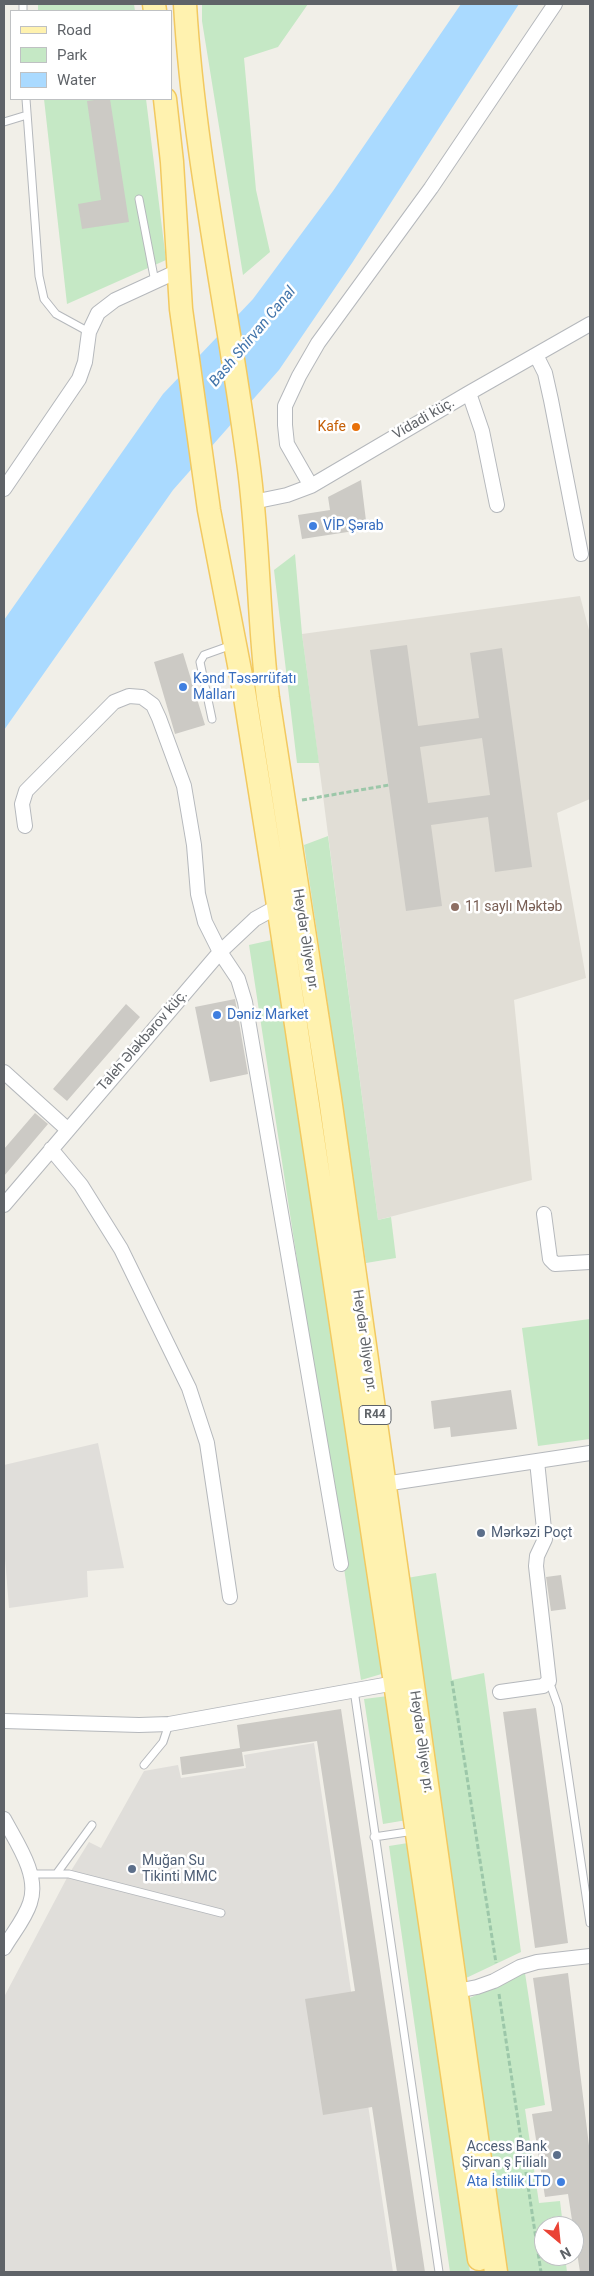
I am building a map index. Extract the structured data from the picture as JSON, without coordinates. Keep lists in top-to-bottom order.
{
  "streets": {
    "main road": ["Heydər Əliyev pr.", "R44"],
    "street": ["Vidadi küç.", "Taleh Ələkbərov küç."]
  },
  "crossings": [
    ["Vidadi küç.", "Heydər Əliyev pr."],
    ["Heydər Əliyev pr.", "Taleh Ələkbərov küç."]
  ],
  "water": ["Bash Shirvan Canal"],
  "places": [
    "Kafe",
    "VİP Şərab",
    "Kənd Təsərrüfatı Malları",
    "11 saylı Məktəb",
    "Dəniz Market",
    "Mərkəzi Poçt",
    "Muğan Su Tikinti MMC",
    "Access Bank Şirvan ş Filialı",
    "Ata İstilik LTD"
  ],
  "legend": ["Road", "Park", "Water"],
  "north": "bottom right"
}
